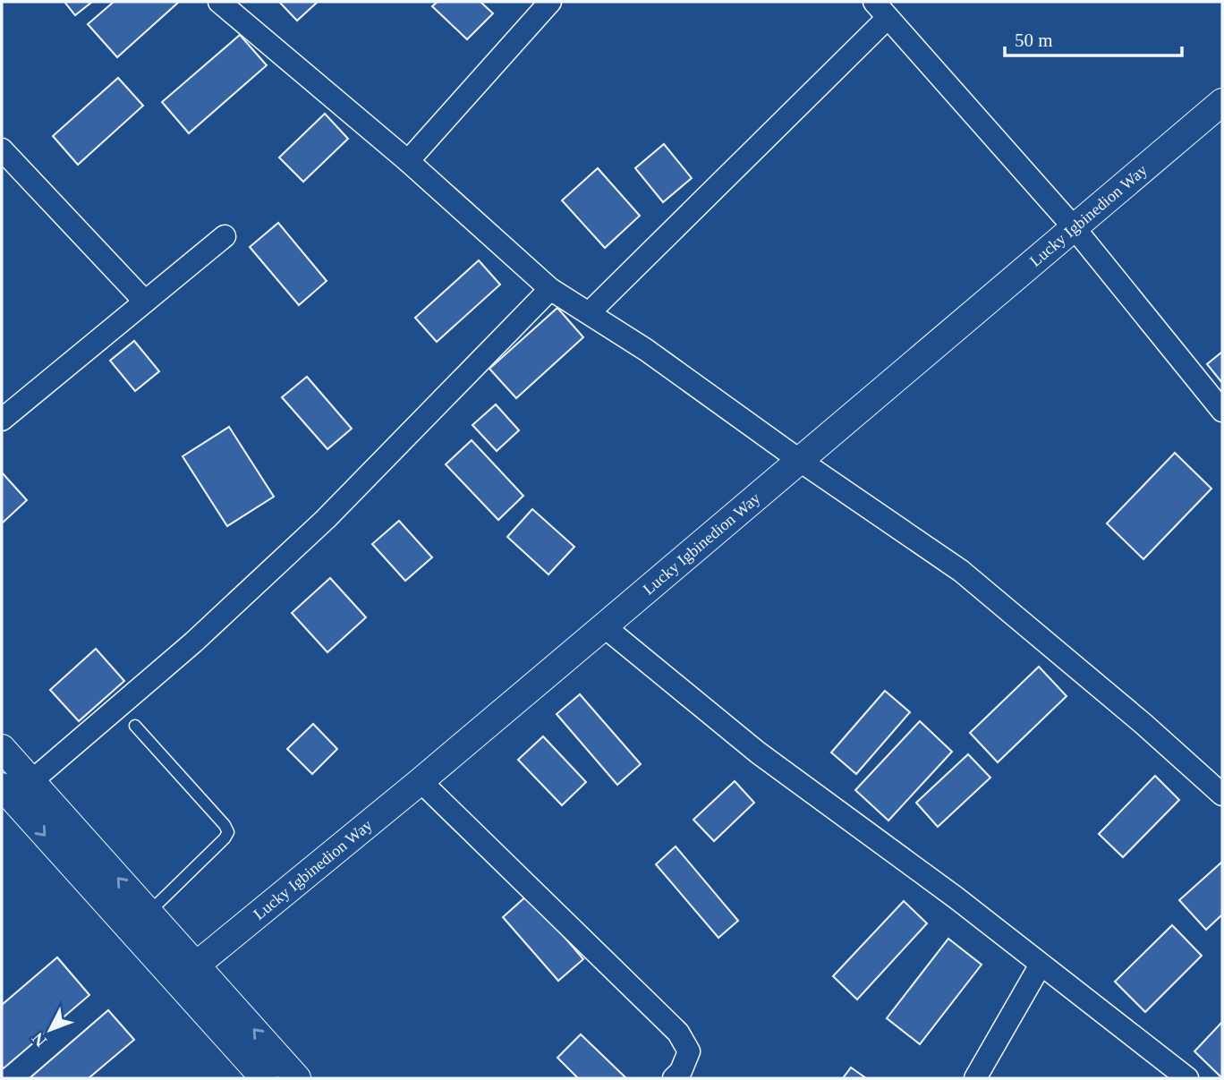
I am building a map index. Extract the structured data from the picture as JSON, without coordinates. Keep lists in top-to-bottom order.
{
  "streets": {
    "street": ["Lucky Igbinedion Way"]
  },
  "scale_bar": "50 m",
  "north": "bottom left"
}
